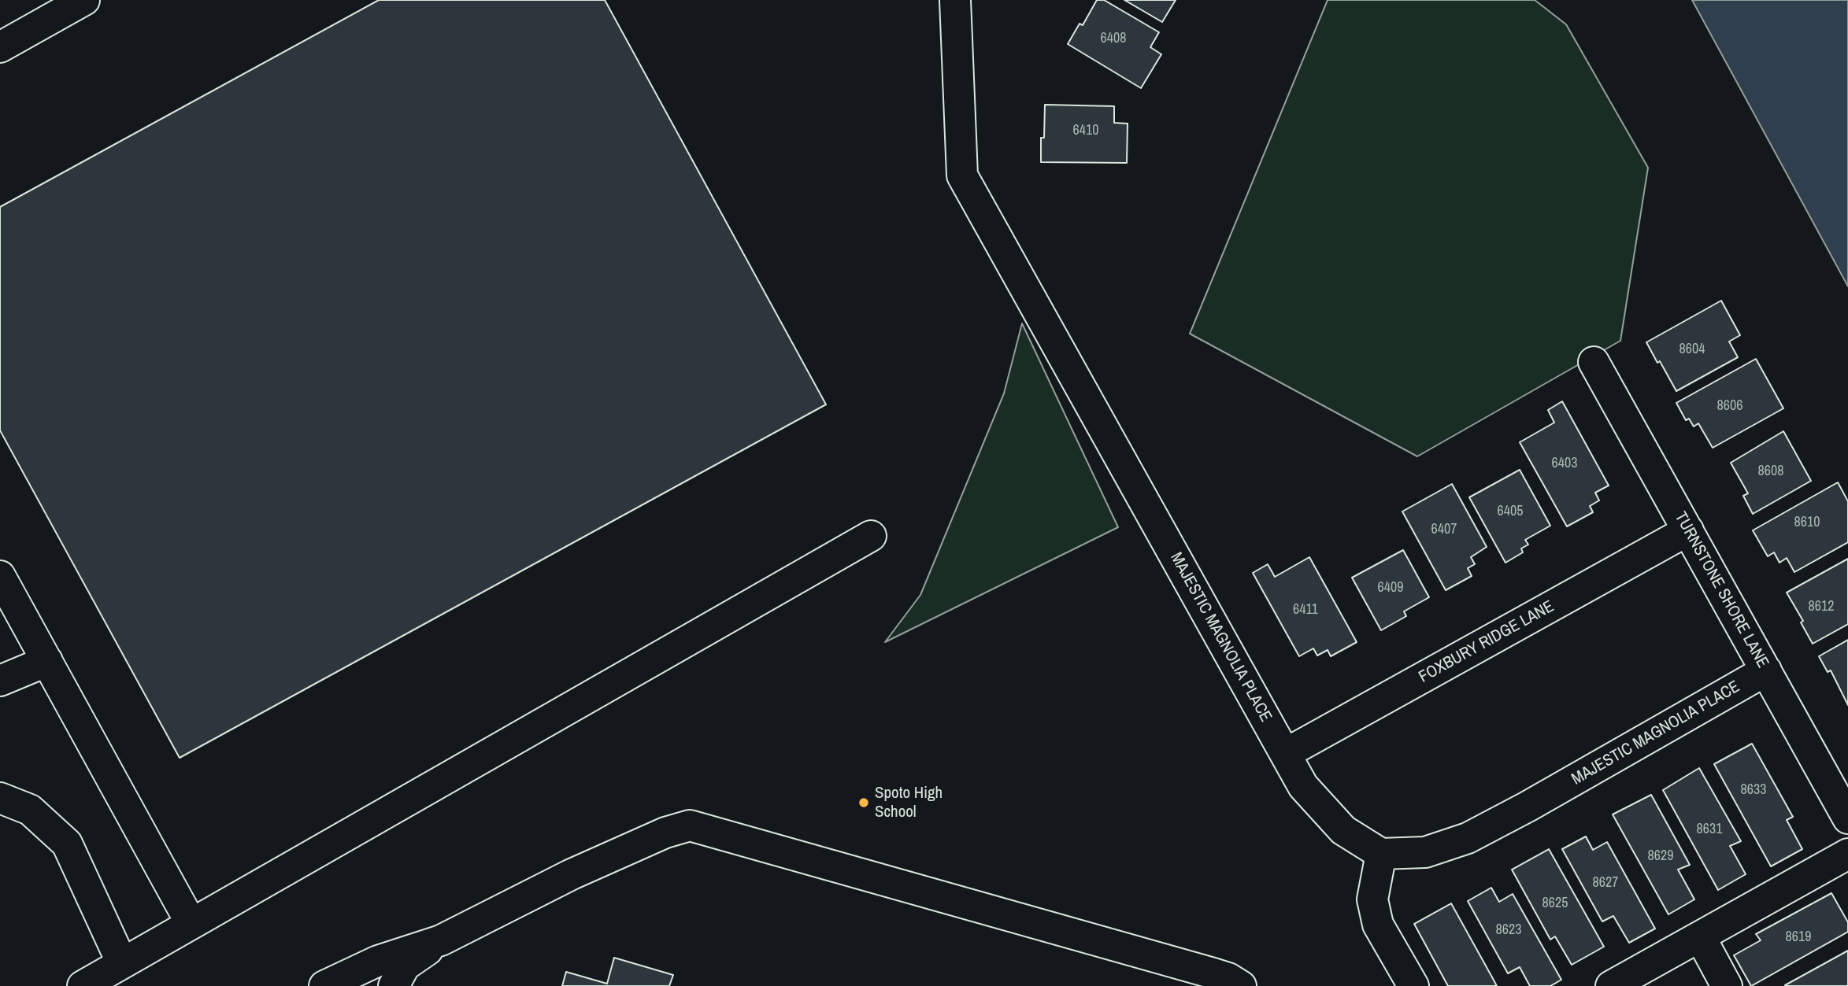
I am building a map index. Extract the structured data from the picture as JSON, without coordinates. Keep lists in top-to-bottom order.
{
  "streets": {
    "street": ["TURNSTONE SHORE LANE", "MAJESTIC MAGNOLIA PLACE", "FOXBURY RIDGE LANE"]
  },
  "crossings": [
    ["TURNSTONE SHORE LANE", "MAJESTIC MAGNOLIA PLACE"],
    ["TURNSTONE SHORE LANE", "FOXBURY RIDGE LANE"],
    ["MAJESTIC MAGNOLIA PLACE", "FOXBURY RIDGE LANE"]
  ],
  "places": ["Spoto High School"],
  "house_numbers": [
    "6408",
    "6410",
    "8604",
    "8606",
    "6403",
    "8608",
    "6405",
    "8610",
    "6407",
    "6409",
    "8612",
    "6411",
    "8633",
    "8631",
    "8629",
    "8627",
    "8625",
    "8623",
    "8619"
  ]
}
